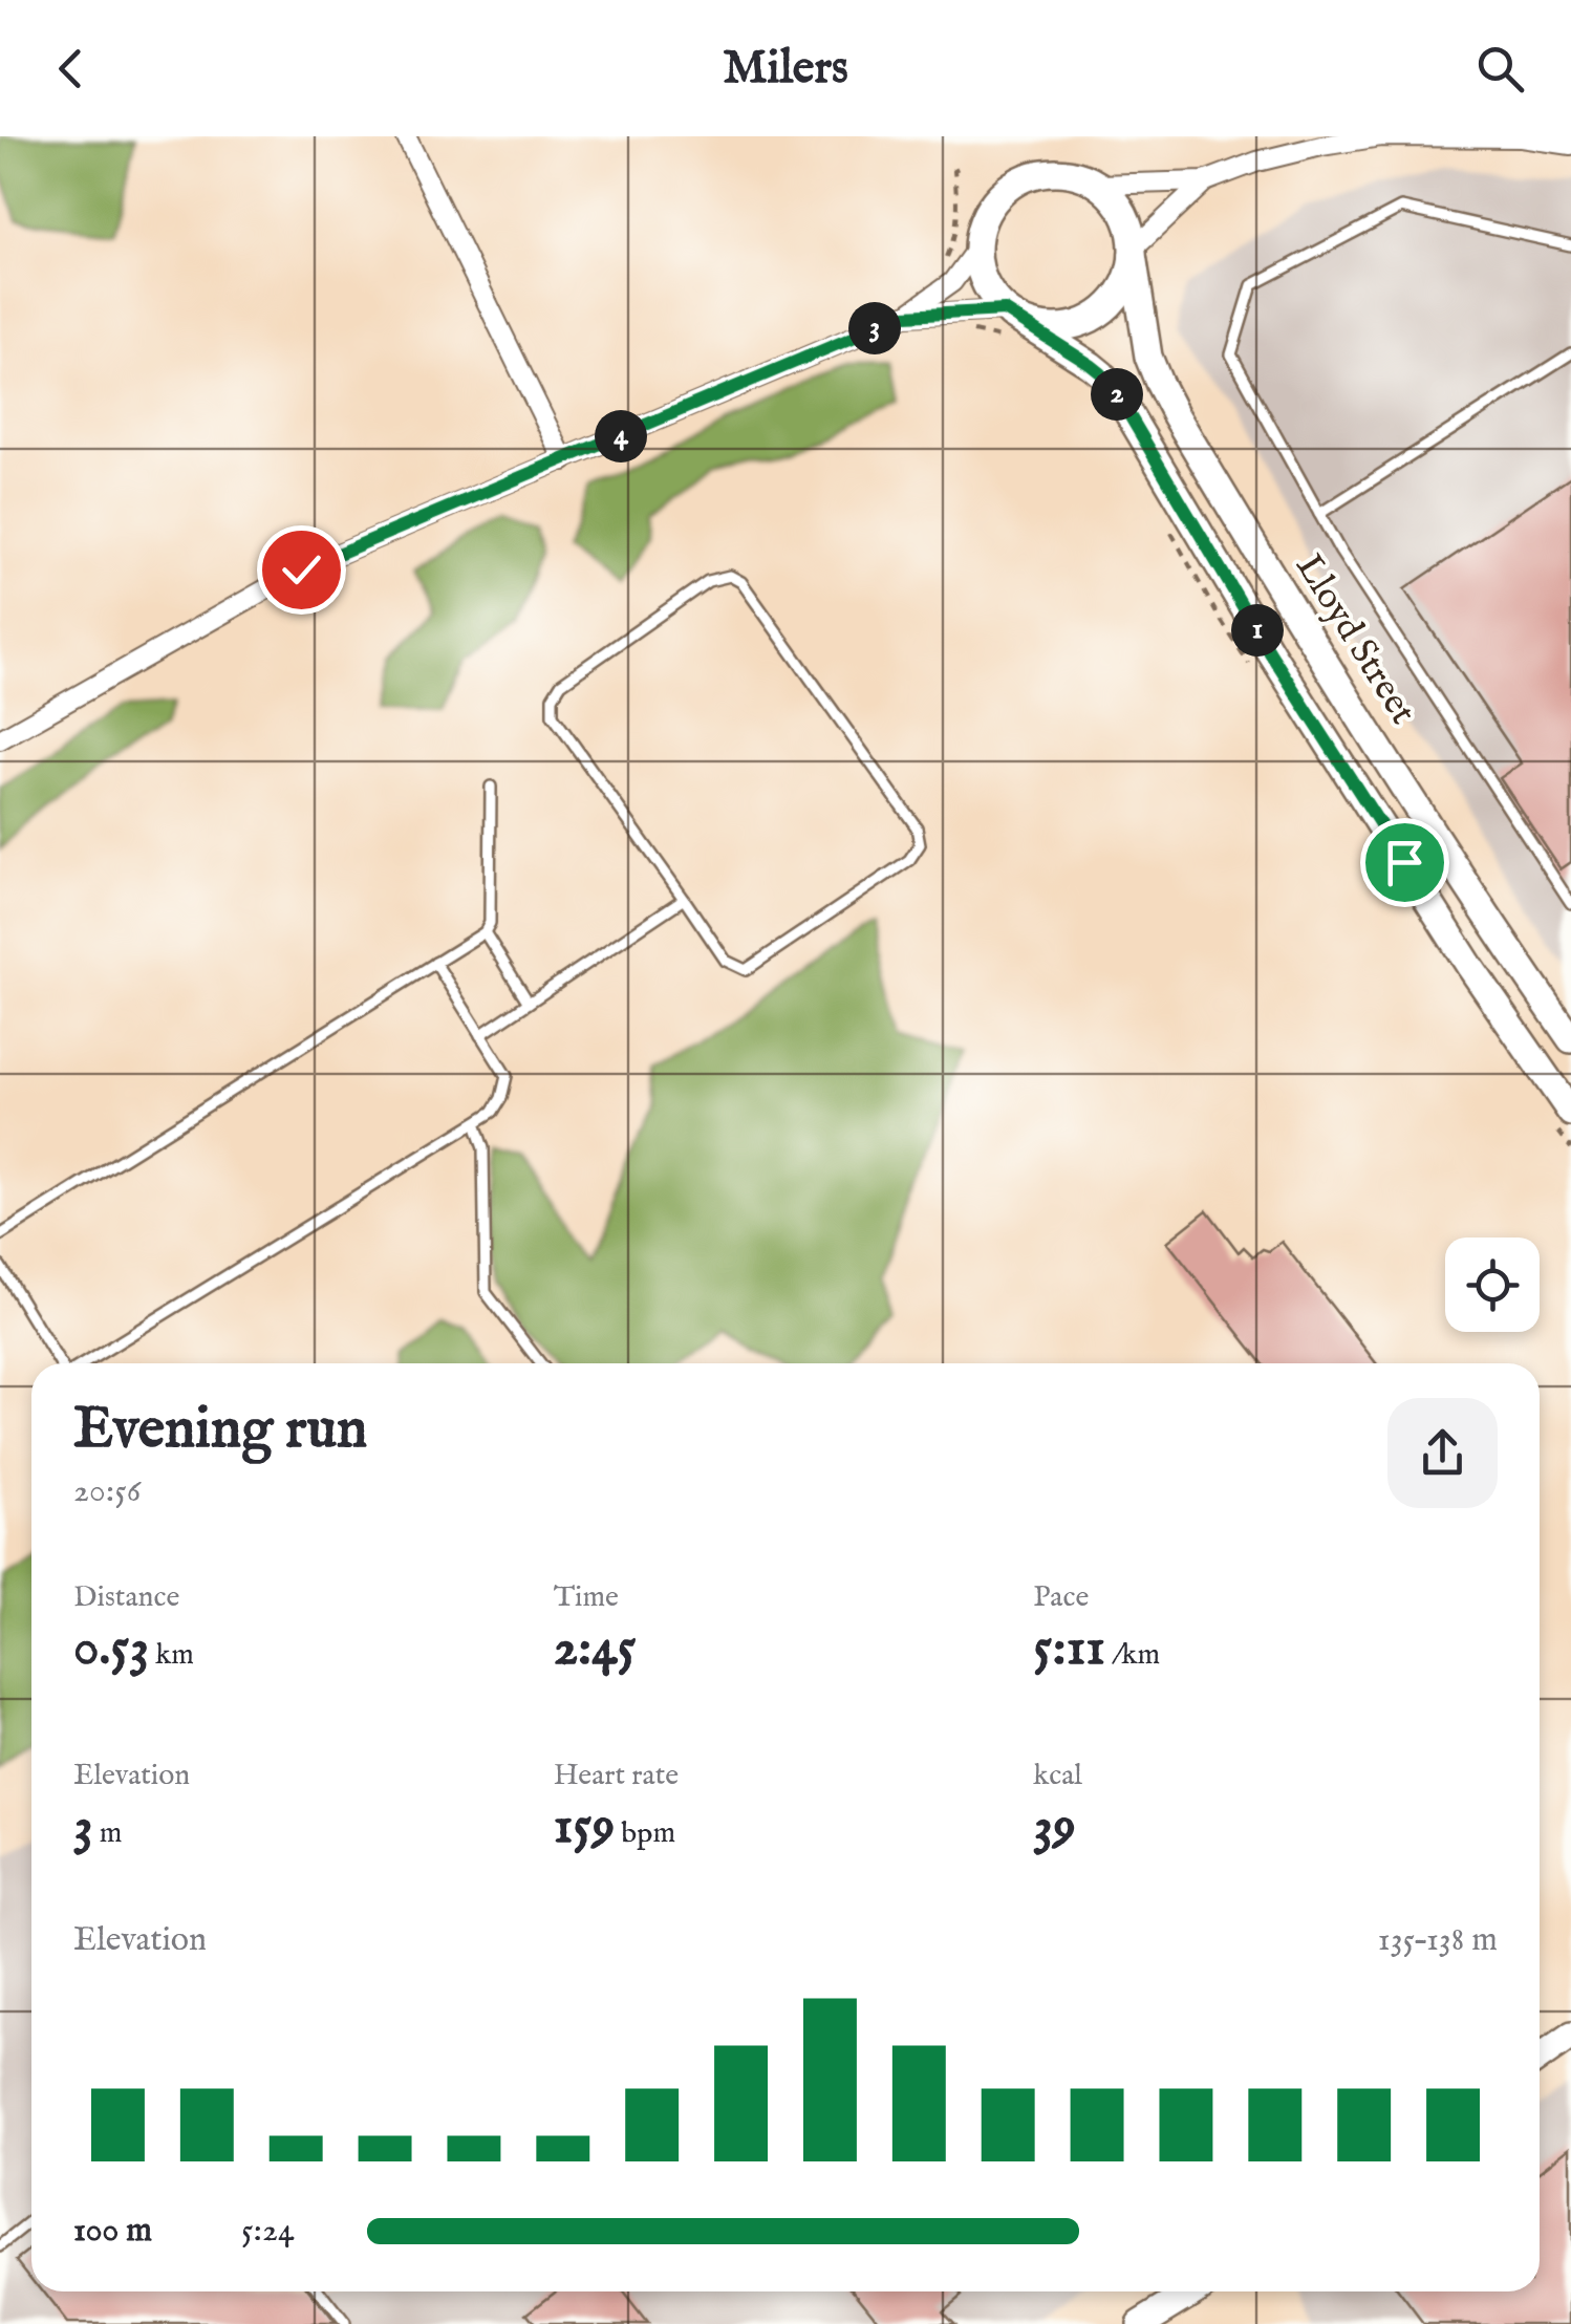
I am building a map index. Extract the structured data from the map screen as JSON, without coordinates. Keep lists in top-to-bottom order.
{
  "streets": {
    "main road": ["Lloyd Street"]
  },
  "page": {
    "header": "Milers",
    "pins": [
      "3",
      "2",
      "4",
      "1"
    ],
    "heading": ["Evening run", "20:56"],
    "stats": [
      ["Distance", "0.53 km"],
      ["Time", "2:45"],
      ["Pace", "5:11 /km"],
      ["Elevation", "3 m"],
      ["Heart rate", "159 bpm"],
      ["kcal", "39"]
    ],
    "chart": ["Elevation", "135–138 m"],
    "list": [
      {
        "name": "100 m",
        "note": "5:24"
      }
    ]
  }
}
